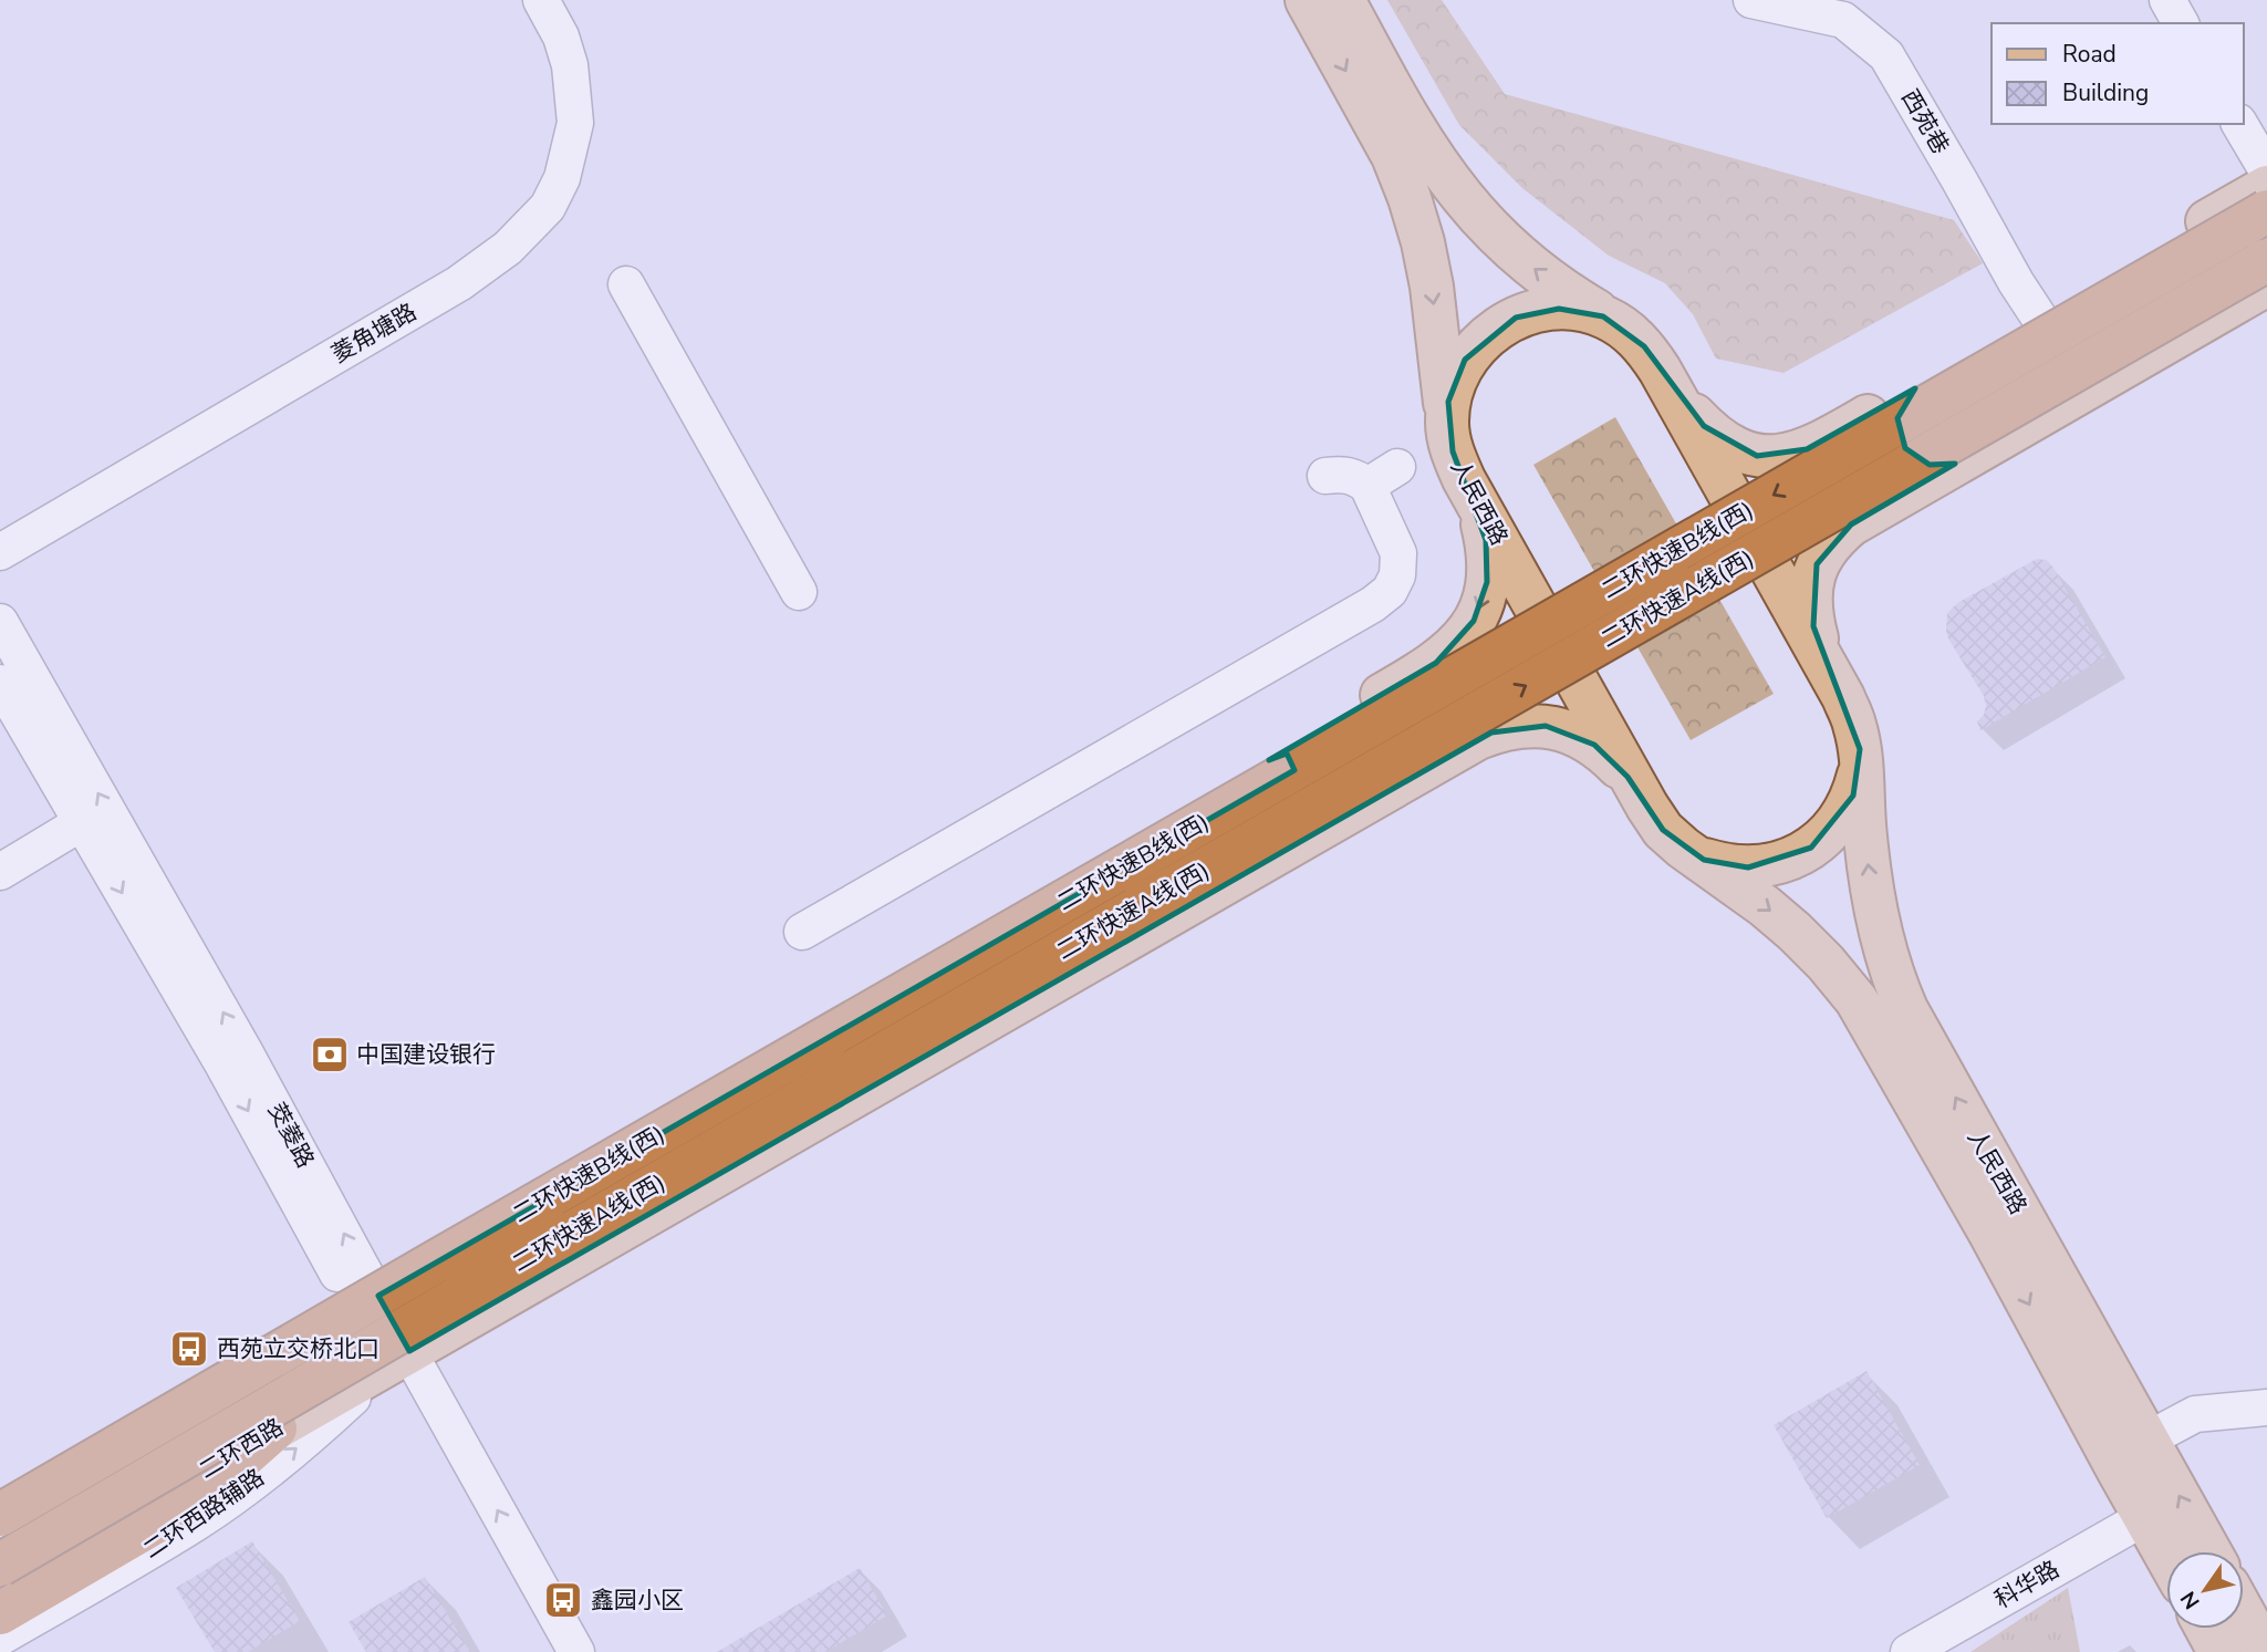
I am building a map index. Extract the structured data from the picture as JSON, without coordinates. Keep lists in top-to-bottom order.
{
  "streets": {
    "highway": ["二环快速B线(西)", "二环快速A线(西)"],
    "main road": ["人民西路", "二环西路"],
    "street": [
      "西苑巷",
      "菱角塘路",
      "茭菱路",
      "二环西路辅路",
      "科华路"
    ]
  },
  "crossings": [
    ["人民西路", "科华路"],
    ["茭菱路", "二环西路"],
    ["茭菱路", "二环西路辅路"],
    ["二环西路", "二环西路辅路"]
  ],
  "one_way": ["二环快速B线(西)", "二环快速A线(西)", "二环西路辅路"],
  "places": {
    "bank": ["中国建设银行"],
    "bus stop": ["西苑立交桥北口", "鑫园小区"]
  },
  "legend": ["Road", "Building"],
  "north": "bottom left"
}
